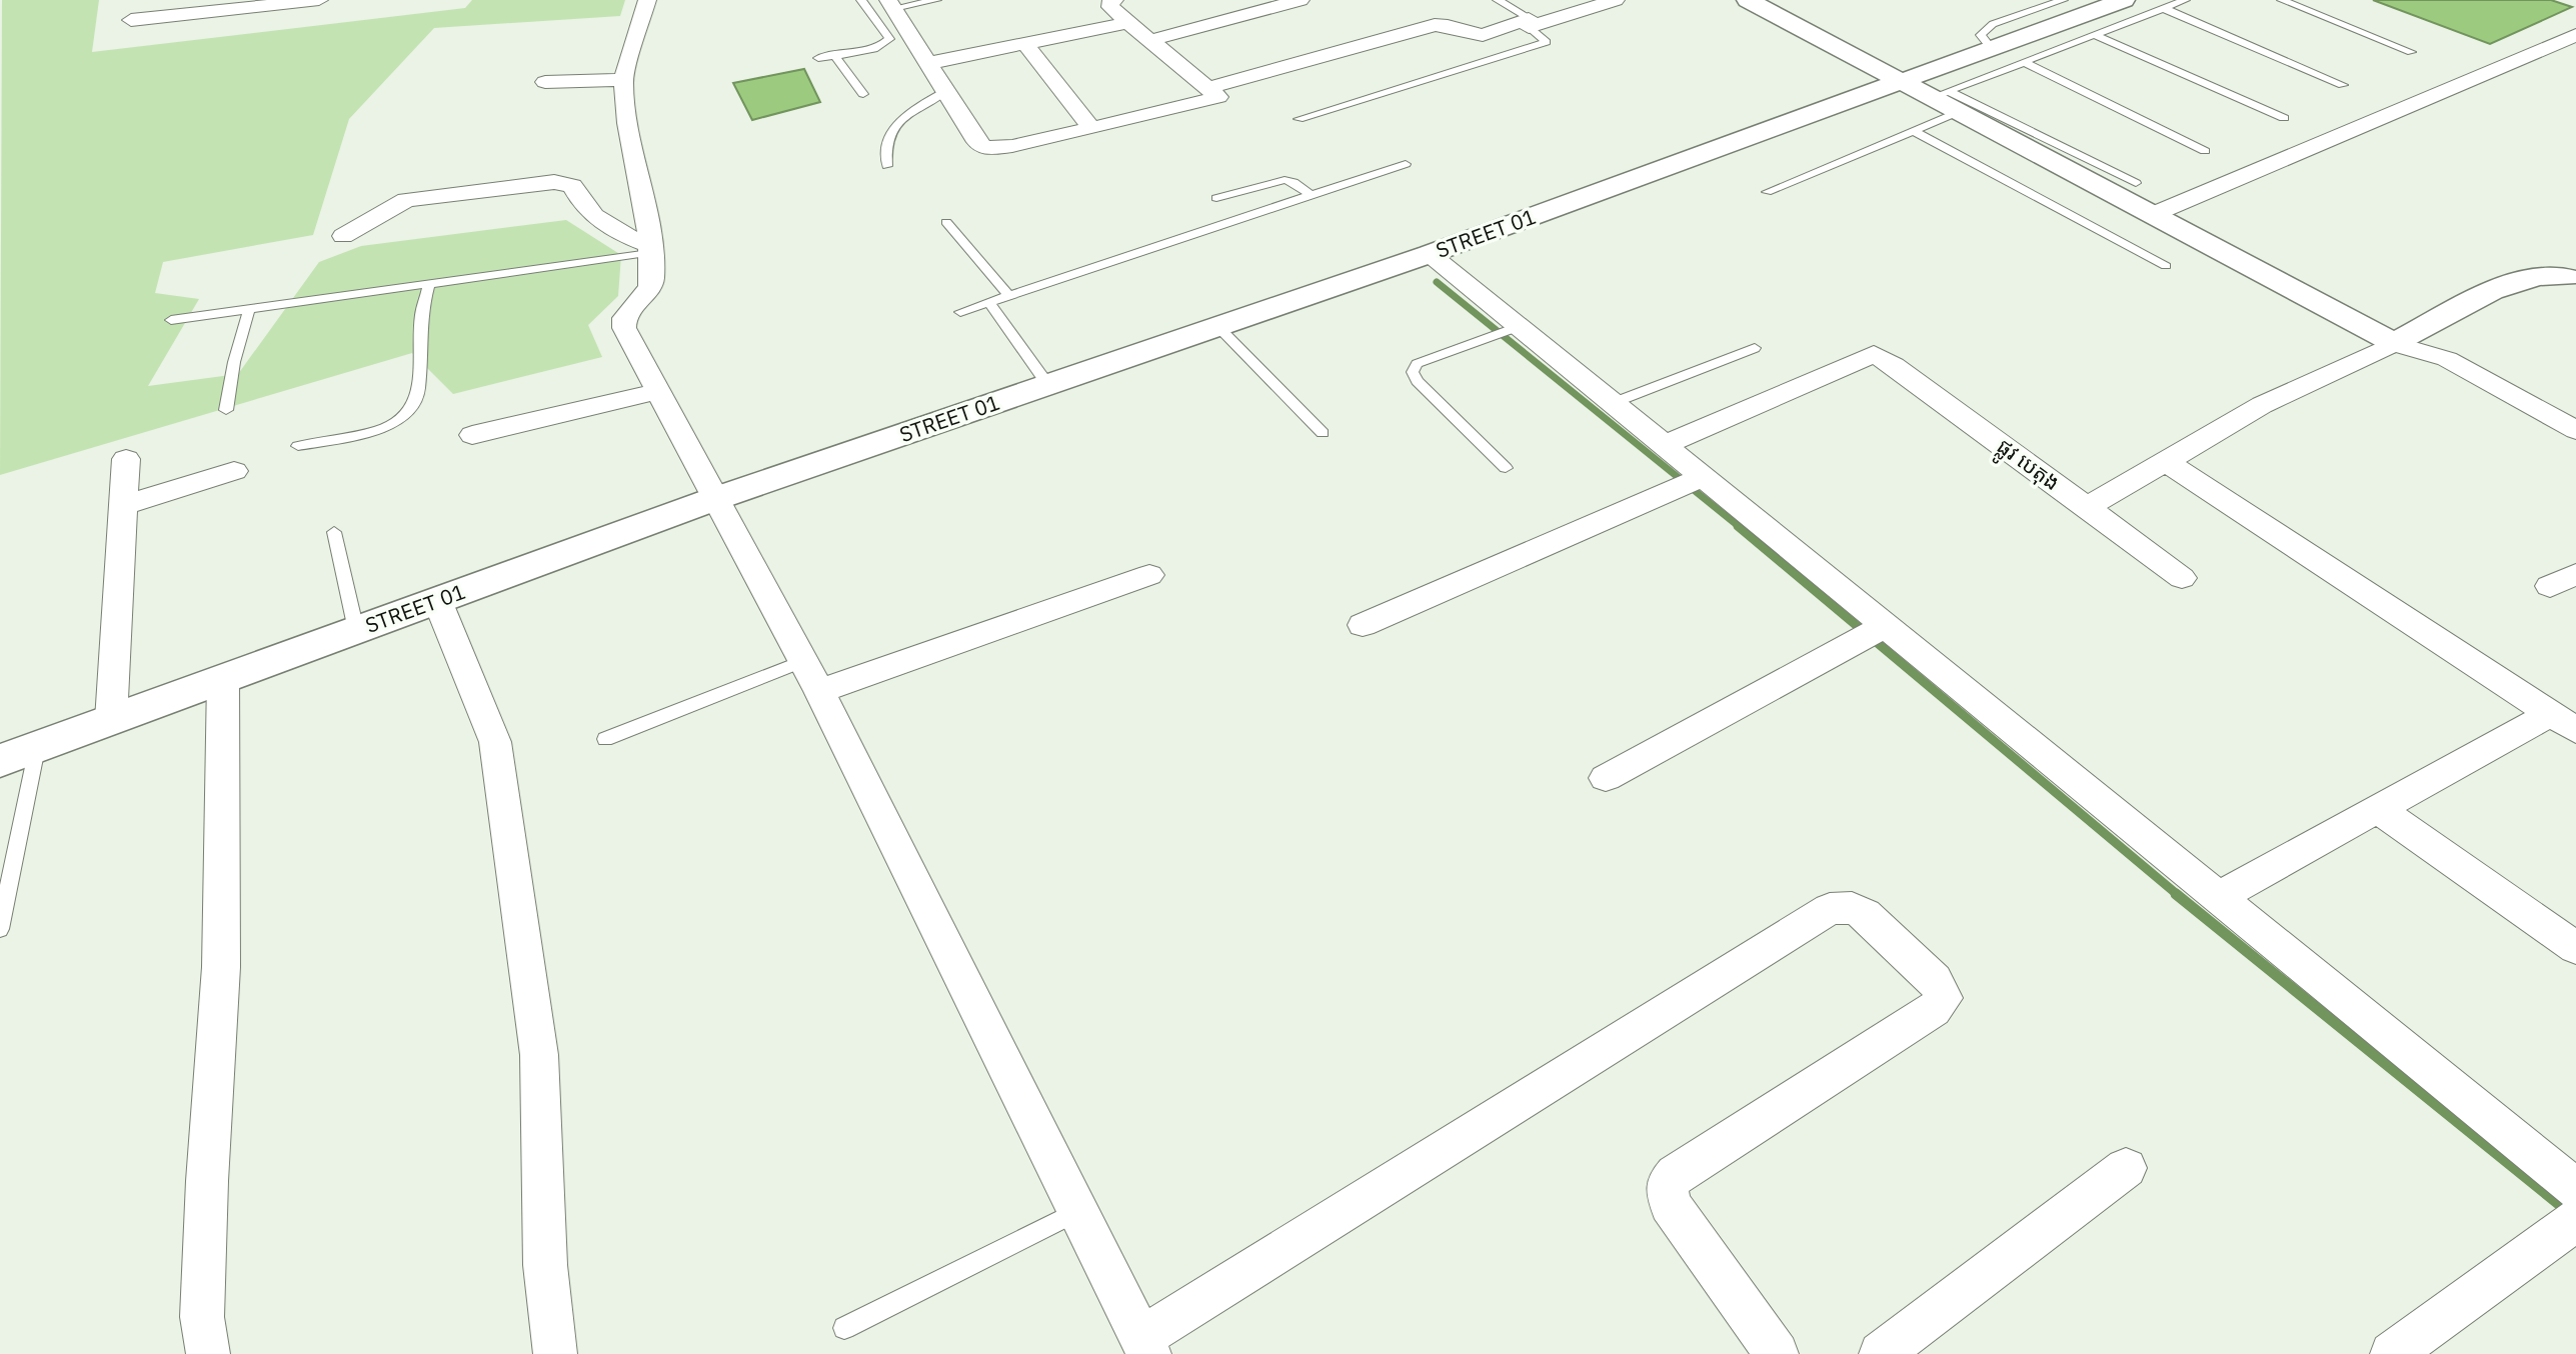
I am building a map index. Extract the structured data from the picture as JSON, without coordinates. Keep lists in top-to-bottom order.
{
  "streets": {
    "street": ["STREET 01", "ផ្លូវ បេតុង"]
  }
}
